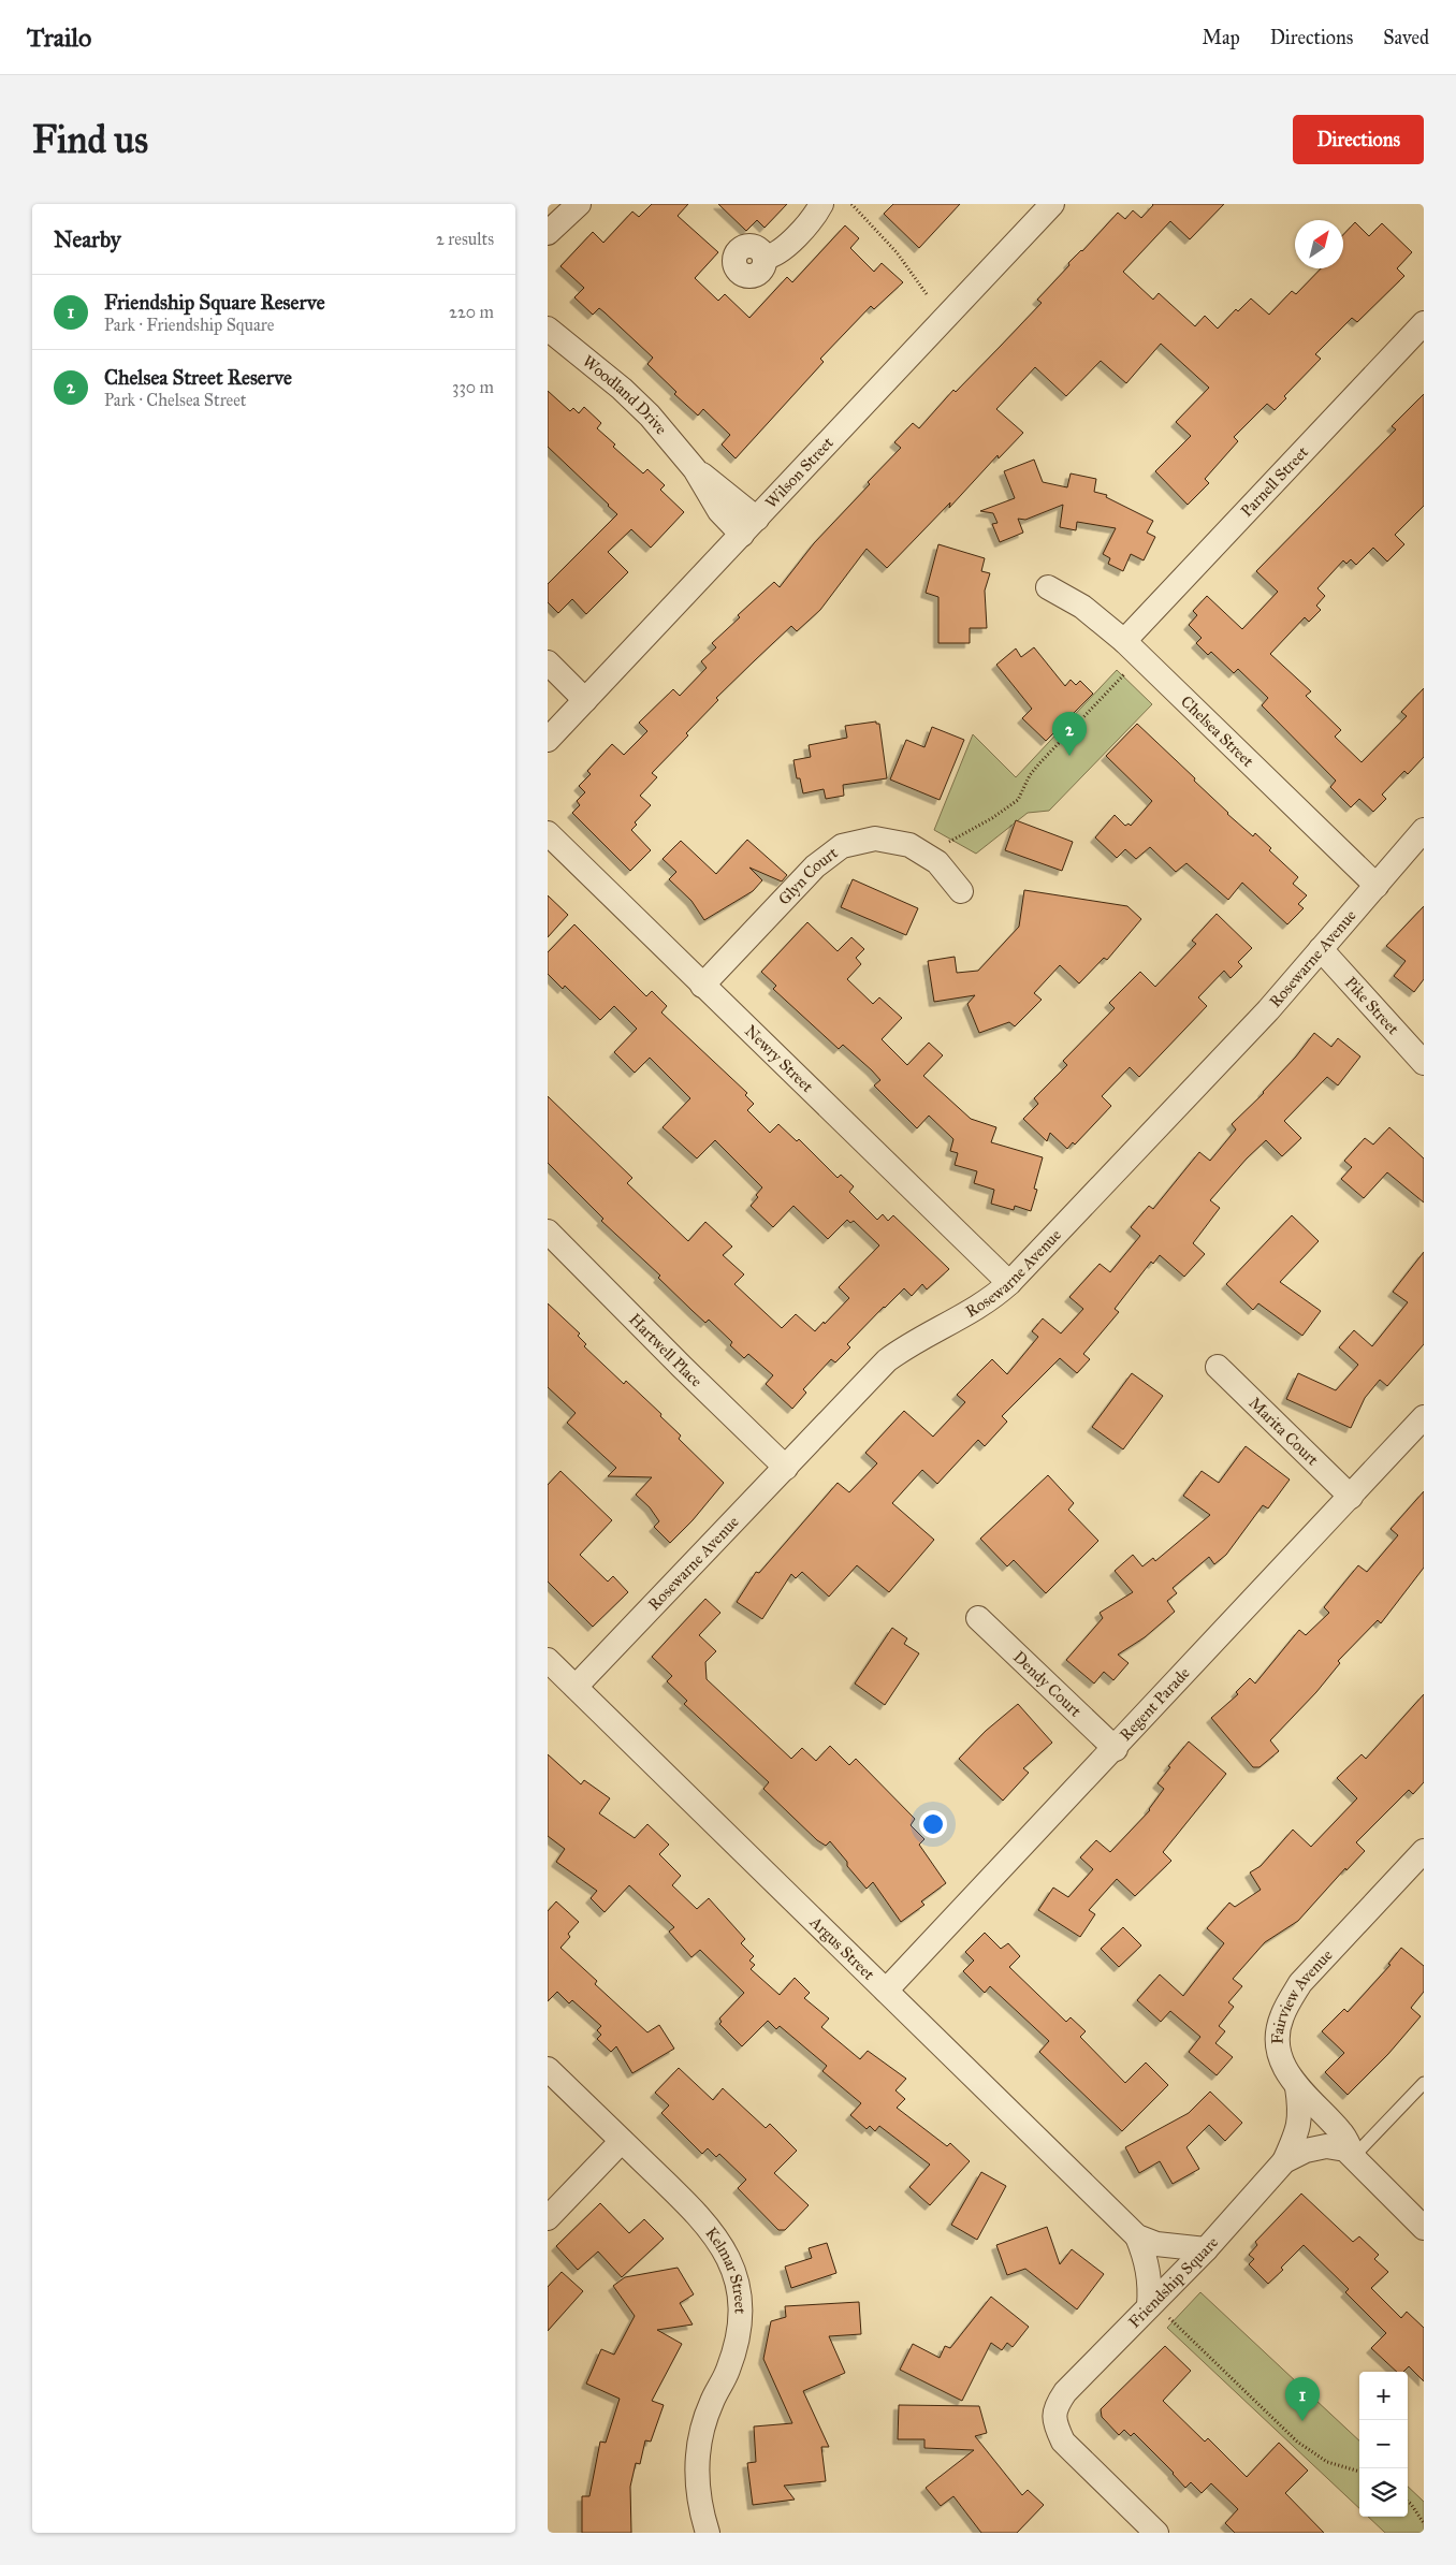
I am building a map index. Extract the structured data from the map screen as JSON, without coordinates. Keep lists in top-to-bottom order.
{
  "streets": {
    "street": [
      "Woodland Drive",
      "Wilson Street",
      "Parnell Street",
      "Chelsea Street",
      "Glyn Court",
      "Rosewarne Avenue",
      "Pike Street",
      "Newry Street",
      "Hartwell Place",
      "Marita Court",
      "Dendy Court",
      "Regent Parade",
      "Argus Street",
      "Fairview Avenue",
      "Kelmar Street",
      "Friendship Square"
    ]
  },
  "crossings": [
    ["Woodland Drive", "Wilson Street"],
    ["Parnell Street", "Chelsea Street"],
    ["Chelsea Street", "Rosewarne Avenue"],
    ["Glyn Court", "Newry Street"],
    ["Rosewarne Avenue", "Pike Street"],
    ["Rosewarne Avenue", "Newry Street"],
    ["Rosewarne Avenue", "Hartwell Place"],
    ["Rosewarne Avenue", "Argus Street"],
    ["Marita Court", "Regent Parade"],
    ["Dendy Court", "Regent Parade"],
    ["Regent Parade", "Argus Street"],
    ["Argus Street", "Friendship Square"],
    ["Fairview Avenue", "Friendship Square"]
  ],
  "north": "top right",
  "page": {
    "header": "Trailo",
    "nav": ["Map", "Directions", "Saved"],
    "buttons": "Directions",
    "title": "Find us",
    "heading": ["Nearby", "2 results"],
    "list": [
      {
        "mark": "1",
        "name": "Friendship Square Reserve",
        "note": "Park · Friendship Square",
        "value": "220 m"
      },
      {
        "mark": "2",
        "name": "Chelsea Street Reserve",
        "note": "Park · Chelsea Street",
        "value": "330 m"
      }
    ],
    "pins": ["2", "1"],
    "map_buttons": ["+", "−"]
  }
}
